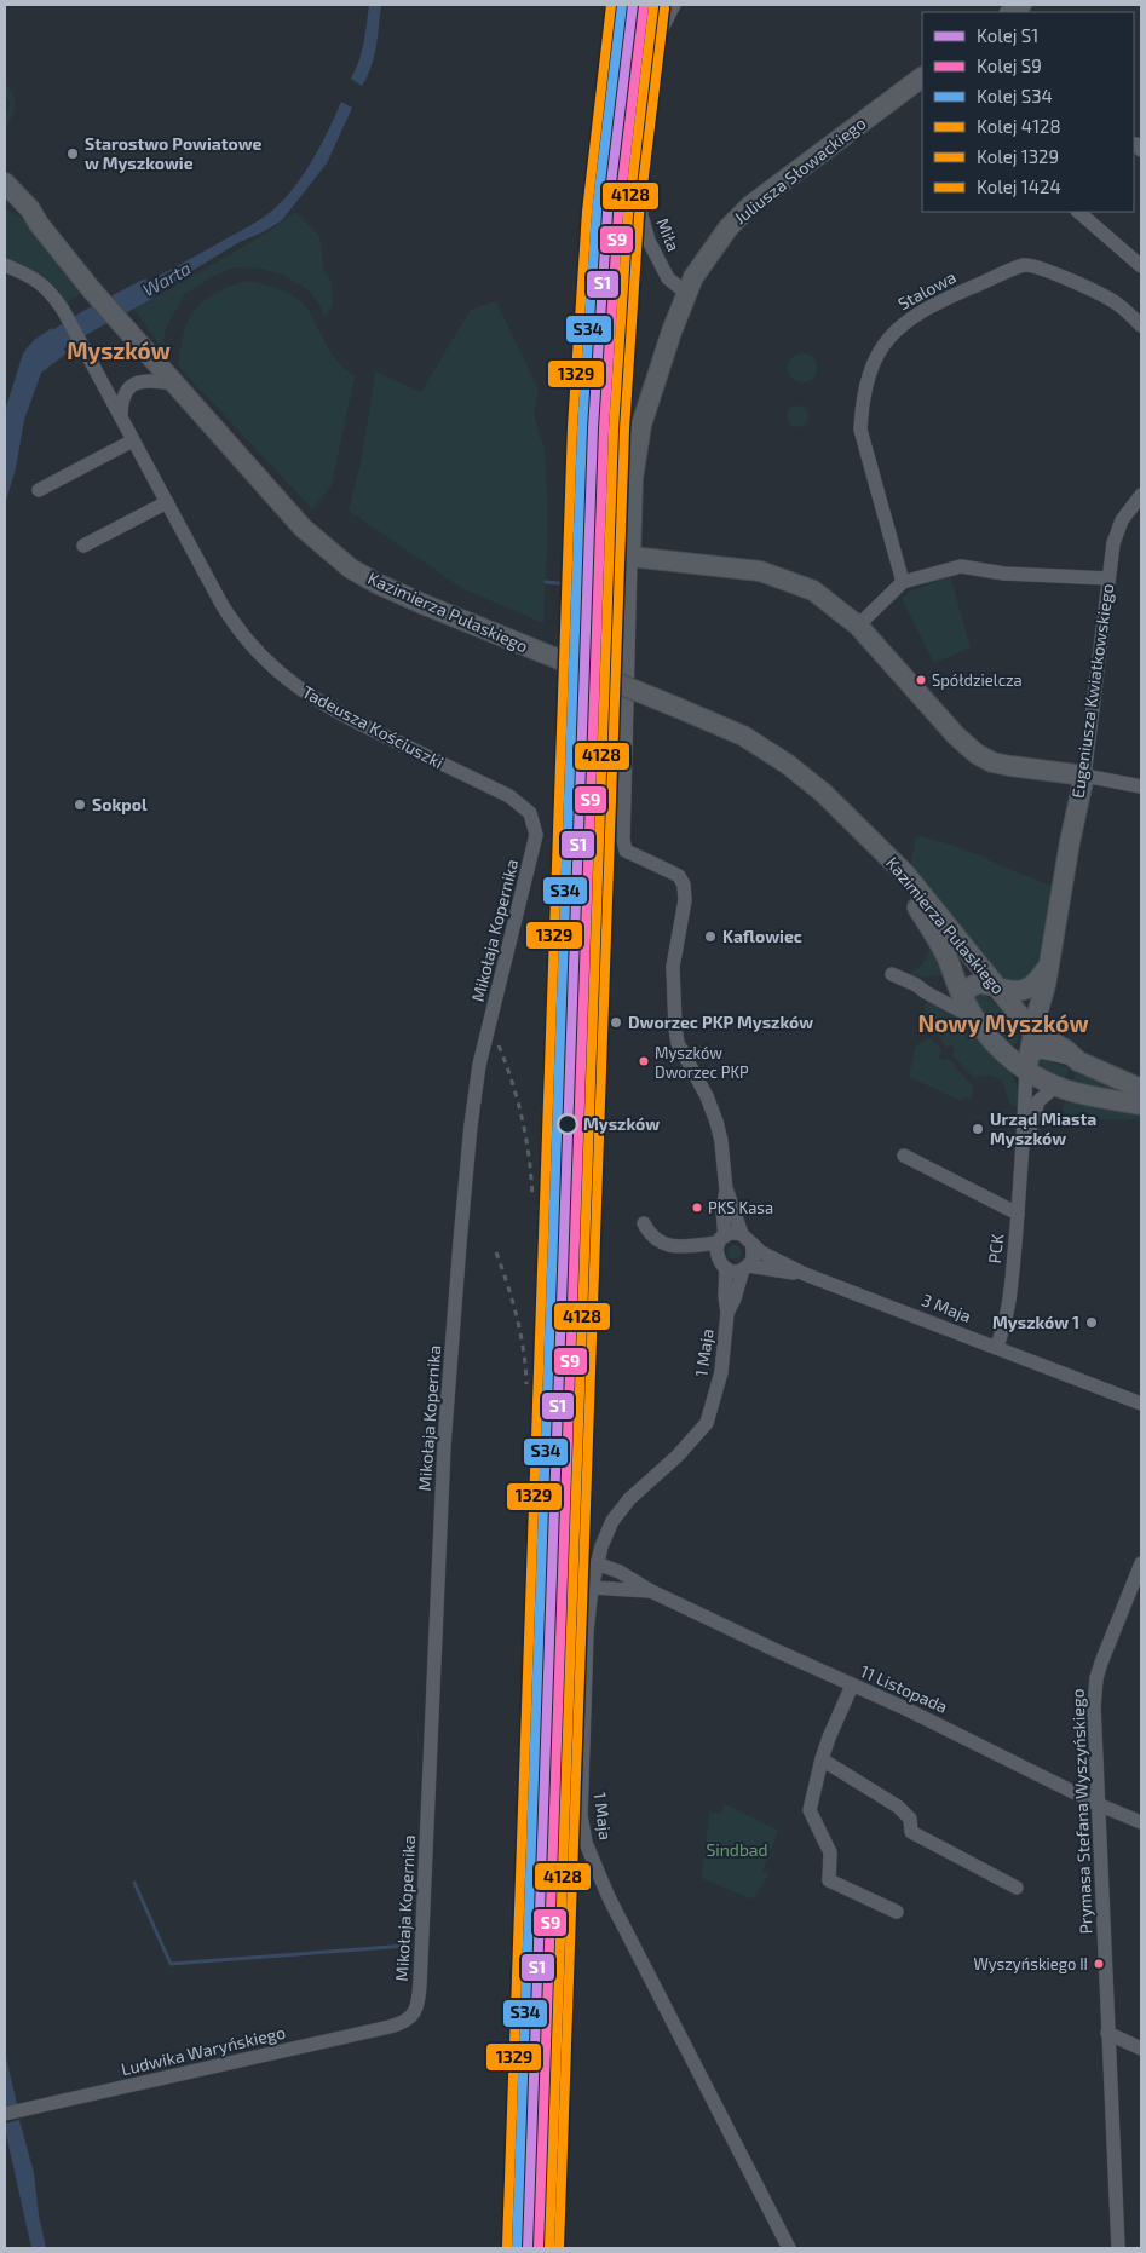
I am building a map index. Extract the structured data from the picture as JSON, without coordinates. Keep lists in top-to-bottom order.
{
  "streets": {
    "main road": ["Juliusza Słowackiego", "Kazimierza Pułaskiego", "Eugeniusza Kwiatkowskiego"],
    "street": [
      "Miła",
      "Stalowa",
      "Tadeusza Kościuszki",
      "Mikołaja Kopernika",
      "PCK",
      "3 Maja",
      "1 Maja",
      "11 Listopada",
      "Prymasa Stefana Wyszyńskiego",
      "Ludwika Waryńskiego"
    ]
  },
  "crossings": [
    ["Juliusza Słowackiego", "Miła"],
    ["Kazimierza Pułaskiego", "Eugeniusza Kwiatkowskiego"],
    ["Kazimierza Pułaskiego", "PCK"],
    ["Eugeniusza Kwiatkowskiego", "PCK"],
    ["Tadeusza Kościuszki", "Mikołaja Kopernika"],
    ["Mikołaja Kopernika", "Ludwika Waryńskiego"],
    ["PCK", "3 Maja"],
    ["3 Maja", "1 Maja"],
    ["1 Maja", "11 Listopada"],
    ["11 Listopada", "Prymasa Stefana Wyszyńskiego"]
  ],
  "districts": ["Myszków", "Nowy Myszków"],
  "water": ["Warta"],
  "parks": ["Sindbad"],
  "places": [
    "Starostwo Powiatowe w Myszkowie",
    "Spółdzielcza",
    "Sokpol",
    "Kaflowiec",
    "Dworzec PKP Myszków",
    "Myszków Dworzec PKP",
    "Myszków",
    "Urząd Miasta Myszków",
    "PKS Kasa",
    "Myszków 1",
    "Wyszyńskiego II"
  ],
  "lines": [
    "rail line S1",
    "rail line S34",
    "rail line 1329",
    "rail line S9",
    "rail line 4128",
    "rail line 1424"
  ],
  "legend": [
    "Kolej S1",
    "Kolej S9",
    "Kolej S34",
    "Kolej 4128",
    "Kolej 1329",
    "Kolej 1424"
  ]
}
